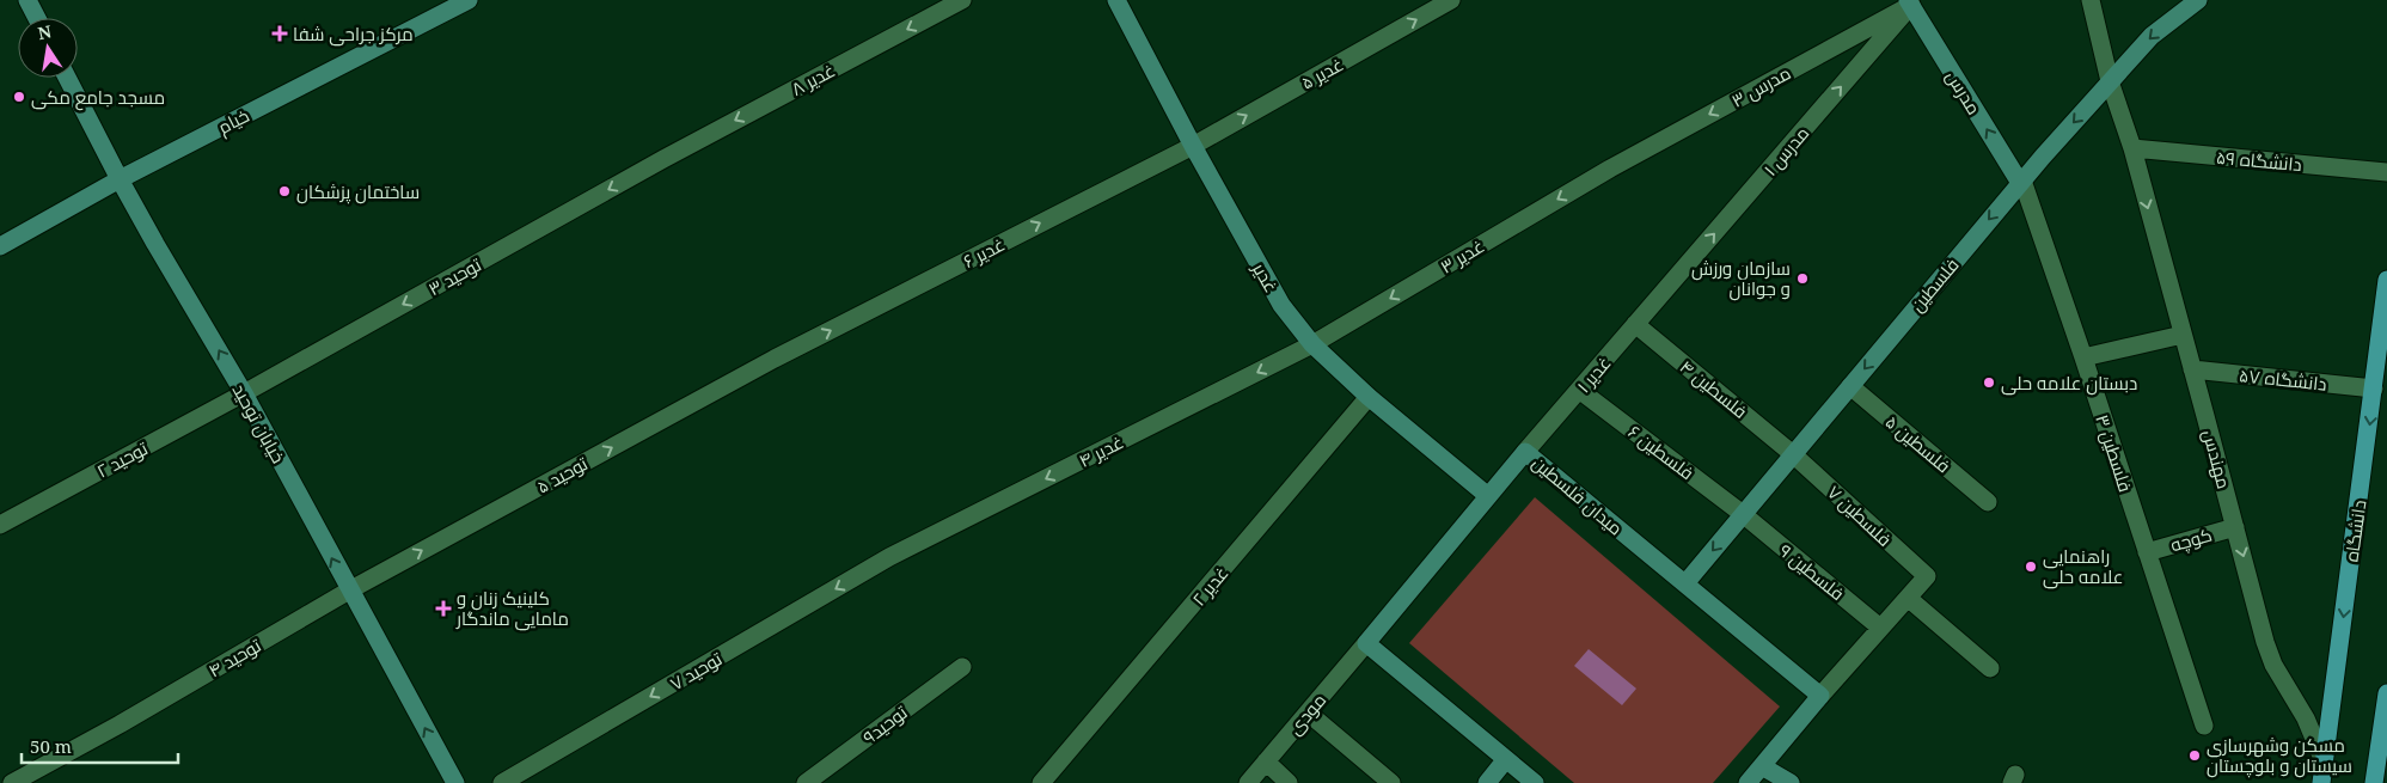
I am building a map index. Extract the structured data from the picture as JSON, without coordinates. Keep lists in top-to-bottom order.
{
  "streets": {
    "main road": ["دانشگاه"],
    "street": [
      "غدیر ۵",
      "غدیر ۸",
      "مدرس ۳",
      "مدرس",
      "خیام",
      "مدرس ۱",
      "دانشگاه ۵۹",
      "غدیر ۶",
      "غدیر ۳",
      "توحید ۳",
      "غدیر",
      "فلسطین",
      "غدیر ۱",
      "دانشگاه ۵۷",
      "فلسطین ۴",
      "خیابان توحید",
      "فلسطین ۵",
      "غدیر ۴",
      "فلسطین ۶",
      "فلسطین ۳",
      "توحید ۲",
      "مهندس",
      "توحید ۵",
      "میدان فلسطین",
      "فلسطین ۷",
      "کوچه",
      "فلسطین ۹",
      "غدیر ۲",
      "توحید ۴",
      "توحید ۷",
      "مودی",
      "توحید۹"
    ]
  },
  "crossings": [
    ["غدیر ۵", "غدیر ۶"],
    ["غدیر ۵", "غدیر"],
    ["غدیر ۸", "توحید ۳"],
    ["مدرس ۳", "مدرس"],
    ["مدرس ۳", "مدرس ۱"],
    ["مدرس ۳", "غدیر ۳"],
    ["مدرس", "مدرس ۱"],
    ["مدرس", "فلسطین"],
    ["مدرس", "فلسطین ۳"],
    ["خیام", "خیابان توحید"],
    ["مدرس ۱", "غدیر ۱"],
    ["دانشگاه ۵۹", "مهندس"],
    ["غدیر ۶", "غدیر"],
    ["غدیر ۶", "توحید ۵"],
    ["غدیر ۳", "غدیر"],
    ["غدیر ۳", "غدیر ۴"],
    ["توحید ۳", "خیابان توحید"],
    ["توحید ۳", "توحید ۲"],
    ["غدیر", "غدیر ۴"],
    ["غدیر", "میدان فلسطین"],
    ["غدیر", "غدیر ۲"],
    ["فلسطین", "فلسطین ۴"],
    ["فلسطین", "فلسطین ۵"],
    ["فلسطین", "فلسطین ۶"],
    ["فلسطین", "فلسطین ۳"],
    ["فلسطین", "مهندس"],
    ["فلسطین", "میدان فلسطین"],
    ["فلسطین", "فلسطین ۷"],
    ["فلسطین", "فلسطین ۹"],
    ["غدیر ۱", "فلسطین ۴"],
    ["غدیر ۱", "فلسطین ۶"],
    ["غدیر ۱", "میدان فلسطین"],
    ["دانشگاه ۵۷", "مهندس"],
    ["دانشگاه ۵۷", "دانشگاه"],
    ["فلسطین ۴", "فلسطین ۷"],
    ["خیابان توحید", "توحید ۲"],
    ["خیابان توحید", "توحید ۵"],
    ["خیابان توحید", "توحید ۴"],
    ["غدیر ۴", "توحید ۷"],
    ["فلسطین ۶", "فلسطین ۹"],
    ["فلسطین ۳", "کوچه"],
    ["مهندس", "دانشگاه"],
    ["مهندس", "کوچه"],
    ["توحید ۵", "توحید ۴"],
    ["میدان فلسطین", "مودی"]
  ],
  "one_way": [
    "غدیر ۵",
    "غدیر ۸",
    "مدرس ۳",
    "مدرس",
    "مدرس ۱",
    "غدیر ۶",
    "غدیر ۳",
    "توحید ۳",
    "فلسطین",
    "خیابان توحید",
    "غدیر ۴",
    "مهندس",
    "توحید ۵",
    "دانشگاه",
    "توحید ۷"
  ],
  "places": {
    "health": ["مرکز جراحی شفا", "کلینیک زنان و مامایی ماندگار"],
    "other": [
      "مسجد جامع مکی",
      "ساختمان پزشکان",
      "سازمان ورزش و جوانان",
      "دبستان علامه حلی",
      "راهنمایی علامه حلی",
      "مسکن وشهرسازی سیستان و بلوچستان"
    ]
  },
  "scale_bar": "50 m",
  "north": "top"
}
